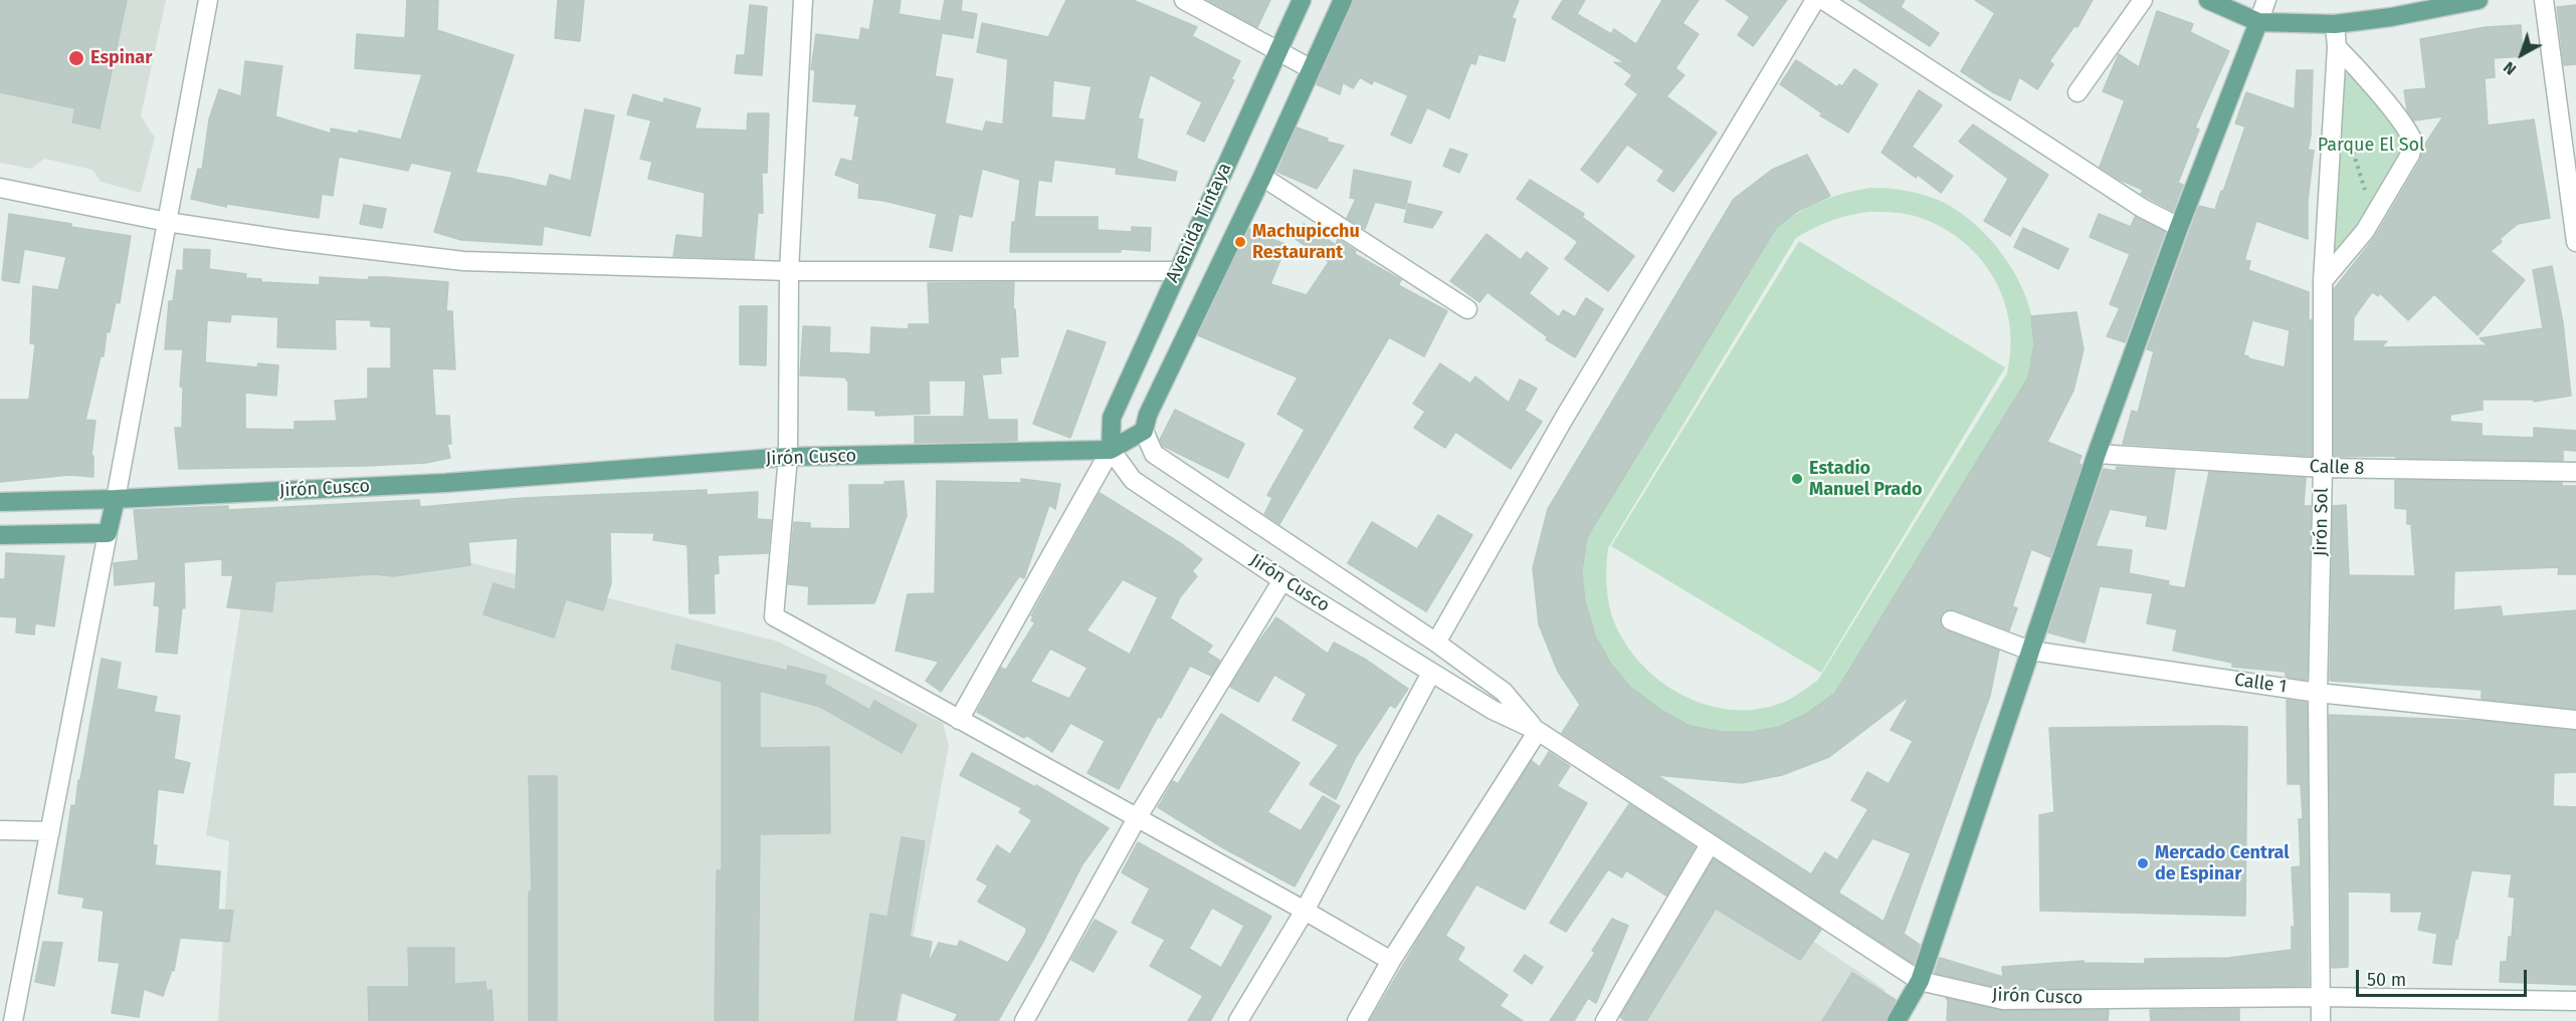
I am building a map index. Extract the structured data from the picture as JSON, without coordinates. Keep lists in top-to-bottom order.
{
  "streets": {
    "main road": ["Avenida Tintaya", "Jirón Cusco"],
    "street": ["Calle 8", "Jirón Sol", "Calle 1"]
  },
  "crossings": [
    ["Avenida Tintaya", "Jirón Cusco"],
    ["Jirón Cusco", "Jirón Sol"],
    ["Calle 8", "Jirón Sol"],
    ["Jirón Sol", "Calle 1"]
  ],
  "parks": ["Parque El Sol"],
  "places": [
    "Espinar",
    "Machupicchu Restaurant",
    "Estadio Manuel Prado",
    "Mercado Central de Espinar"
  ],
  "scale_bar": "50 m",
  "north": "bottom left"
}
